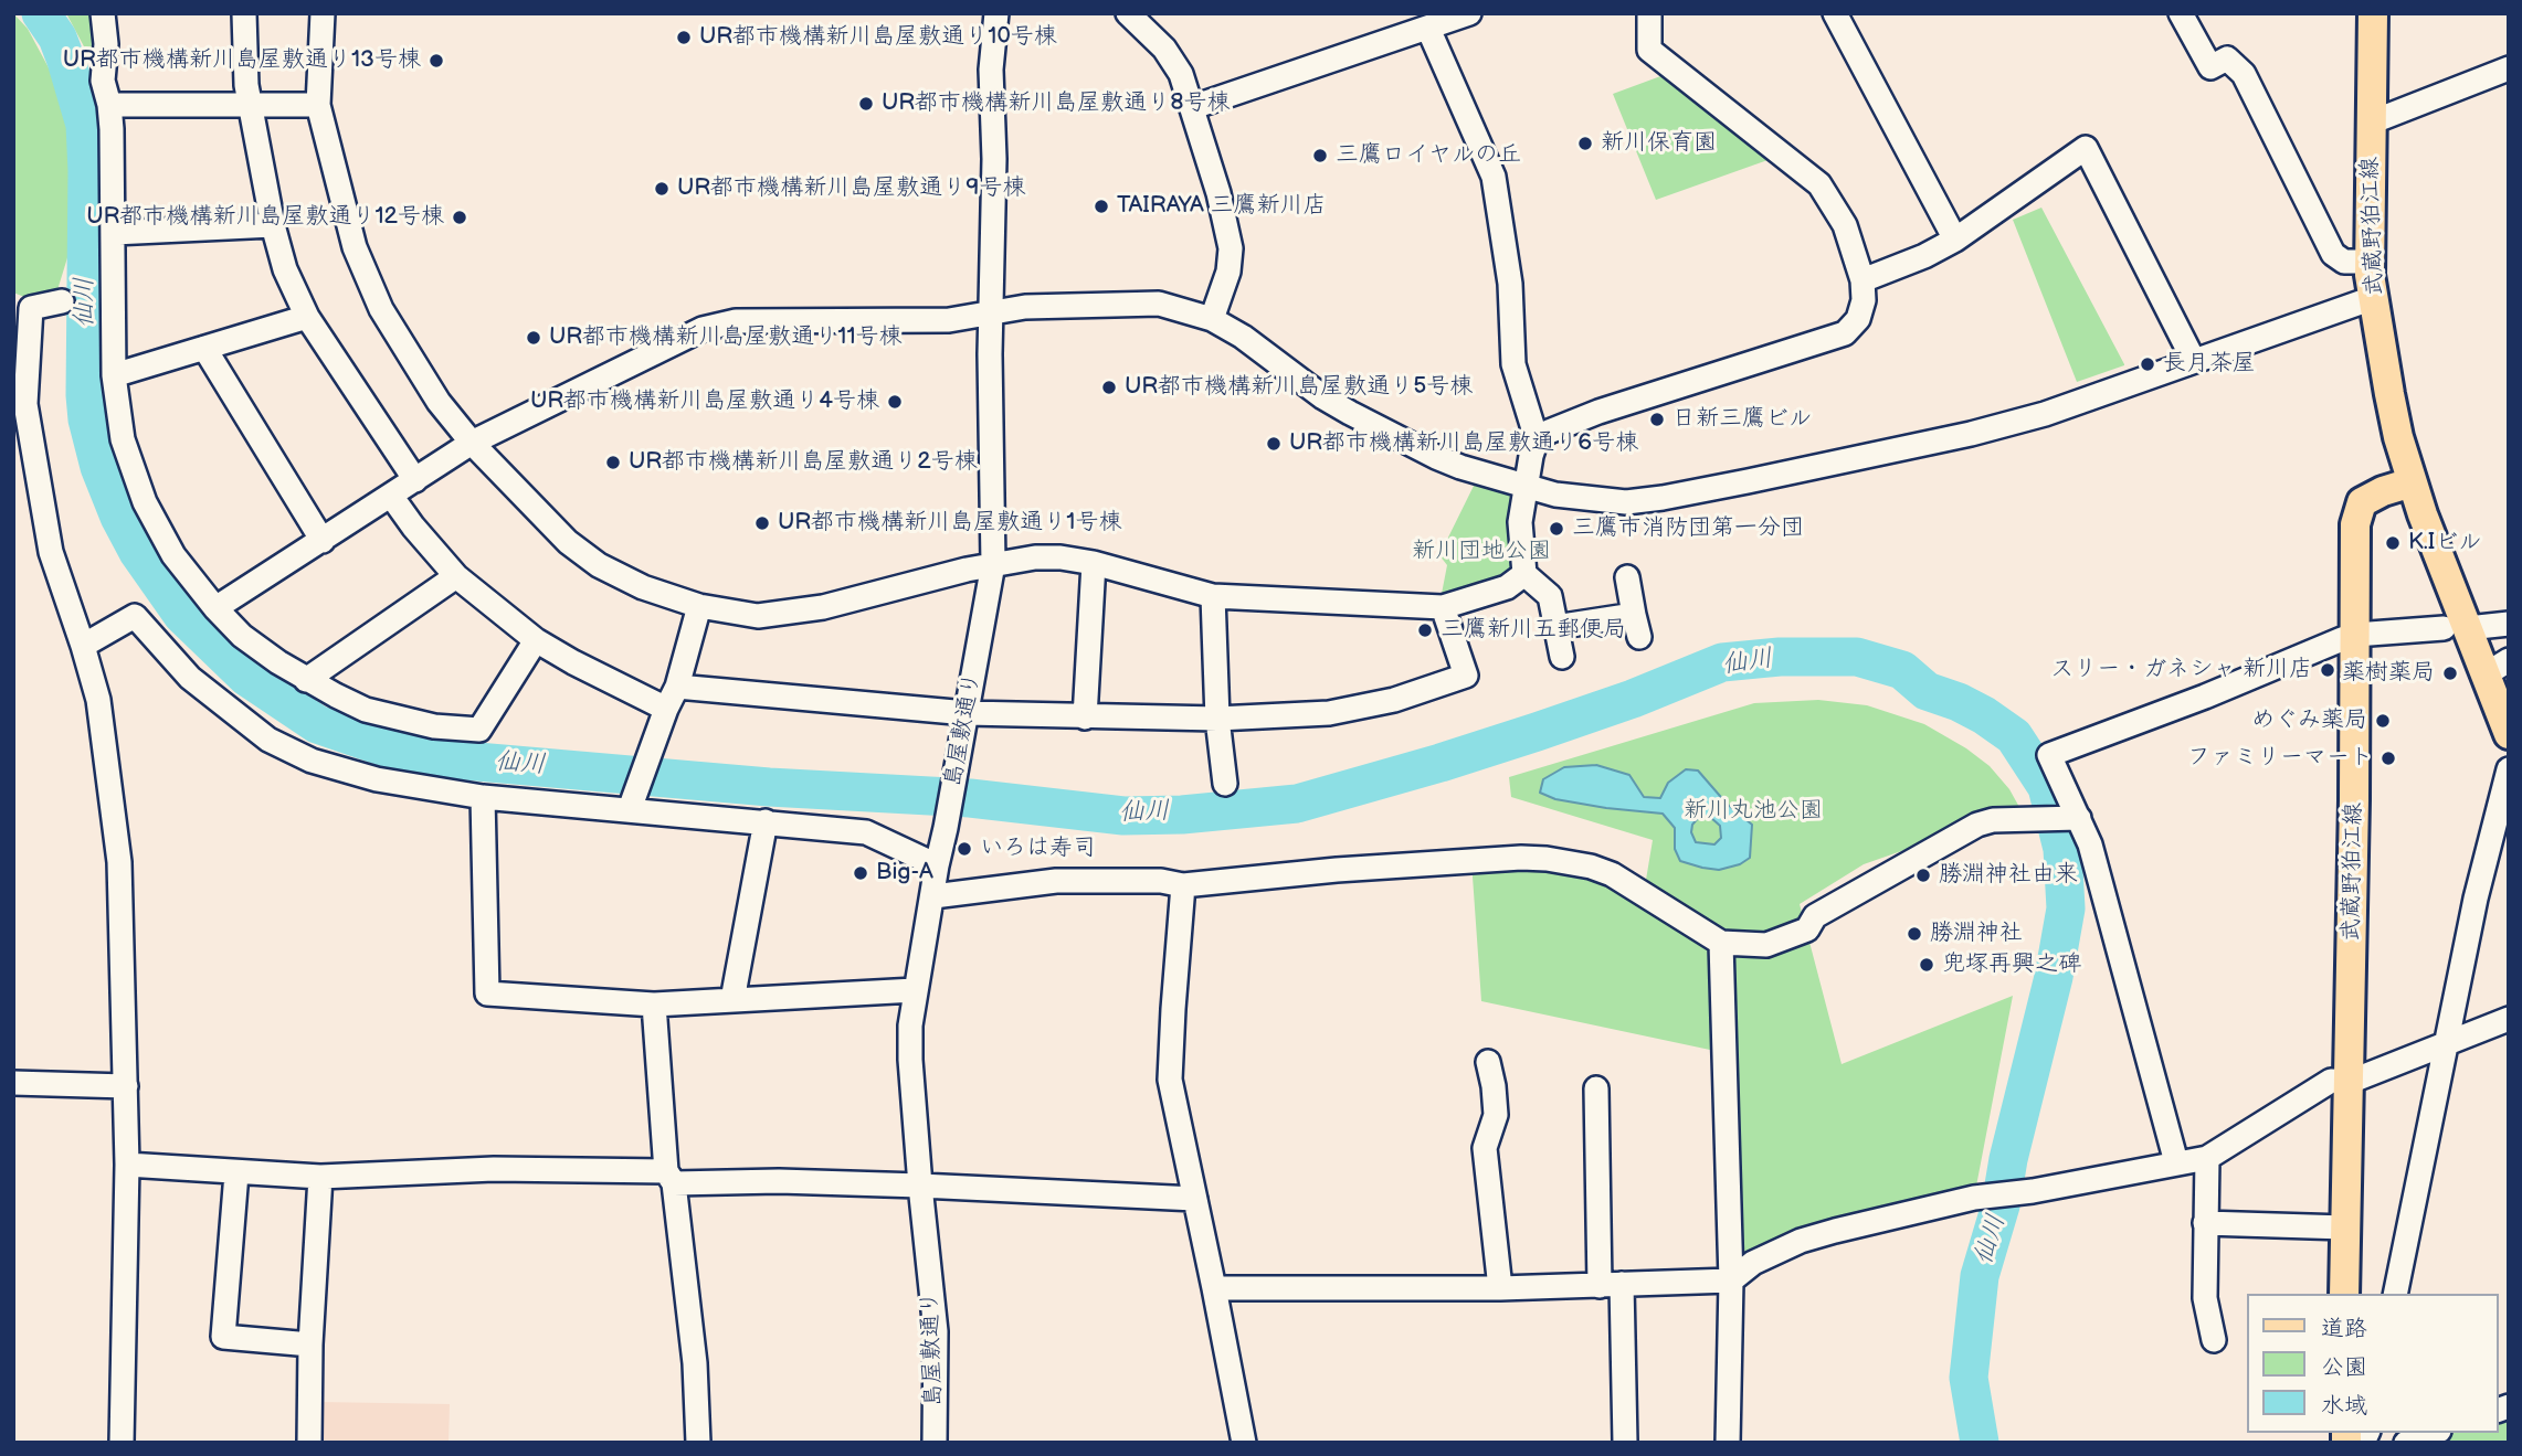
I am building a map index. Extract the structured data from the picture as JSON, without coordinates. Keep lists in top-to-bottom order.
{
  "streets": {
    "main road": ["武蔵野狛江線"],
    "street": ["島屋敷通り"]
  },
  "water": ["仙川"],
  "parks": ["新川団地公園", "新川丸池公園"],
  "places": [
    "UR都市機構新川島屋敷通り10号棟",
    "UR都市機構新川島屋敷通り13号棟",
    "UR都市機構新川島屋敷通り8号棟",
    "新川保育園",
    "三鷹ロイヤルの丘",
    "UR都市機構新川島屋敷通り9号棟",
    "TAIRAYA 三鷹新川店",
    "UR都市機構新川島屋敷通り12号棟",
    "UR都市機構新川島屋敷通り11号棟",
    "長月茶屋",
    "UR都市機構新川島屋敷通り5号棟",
    "UR都市機構新川島屋敷通り4号棟",
    "日新三鷹ビル",
    "UR都市機構新川島屋敷通り6号棟",
    "UR都市機構新川島屋敷通り2号棟",
    "UR都市機構新川島屋敷通り1号棟",
    "三鷹市消防団第一分団",
    "K.Iビル",
    "三鷹新川五郵便局",
    "スリー・ガネシャ 新川店",
    "薬樹薬局",
    "めぐみ薬局",
    "ファミリーマート",
    "いろは寿司",
    "Big-A",
    "勝淵神社由来",
    "勝淵神社",
    "兜塚再興之碑"
  ],
  "legend": ["道路", "公園", "水域"]
}
